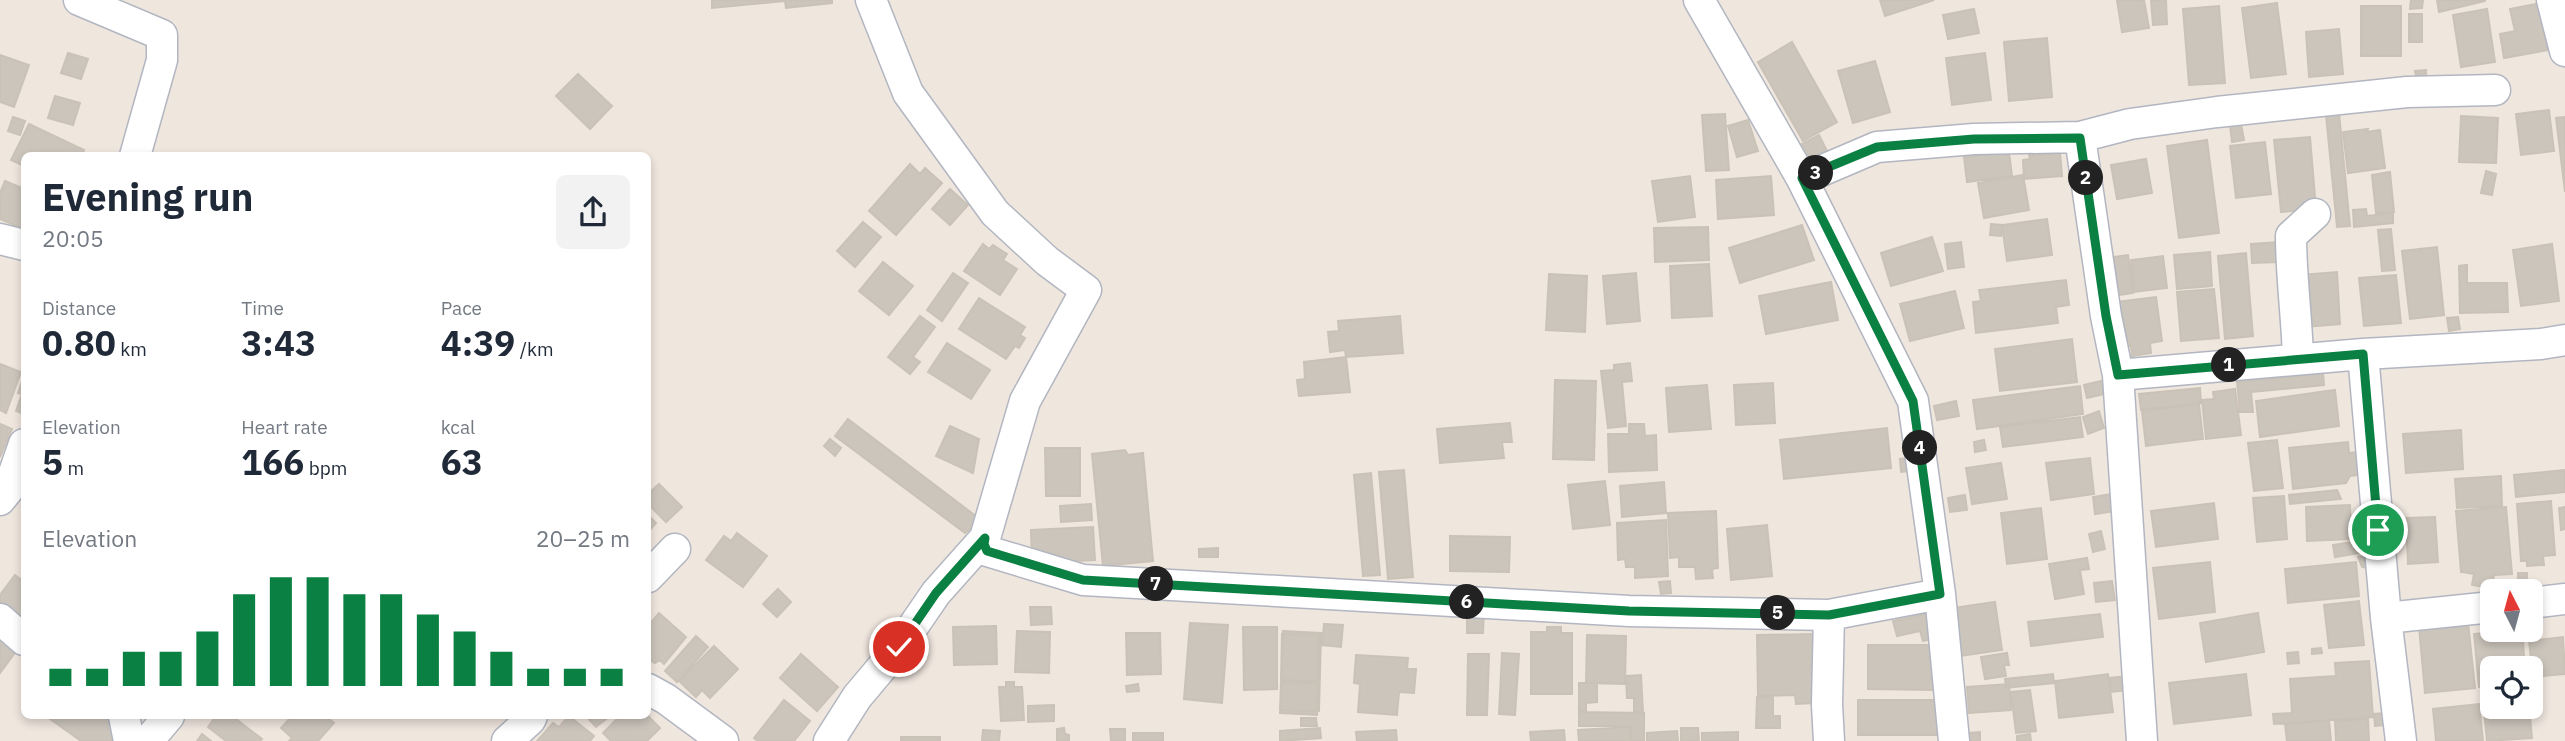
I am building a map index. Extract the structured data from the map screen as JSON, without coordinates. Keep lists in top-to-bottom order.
{
  "north": "top",
  "page": {
    "heading": ["Evening run", "20:05"],
    "pins": [
      "3",
      "2",
      "1",
      "4",
      "7",
      "6",
      "5"
    ],
    "stats": [
      ["Distance", "0.80 km"],
      ["Time", "3:43"],
      ["Pace", "4:39 /km"],
      ["Elevation", "5 m"],
      ["Heart rate", "166 bpm"],
      ["kcal", "63"]
    ],
    "chart": ["Elevation", "20–25 m"]
  }
}
